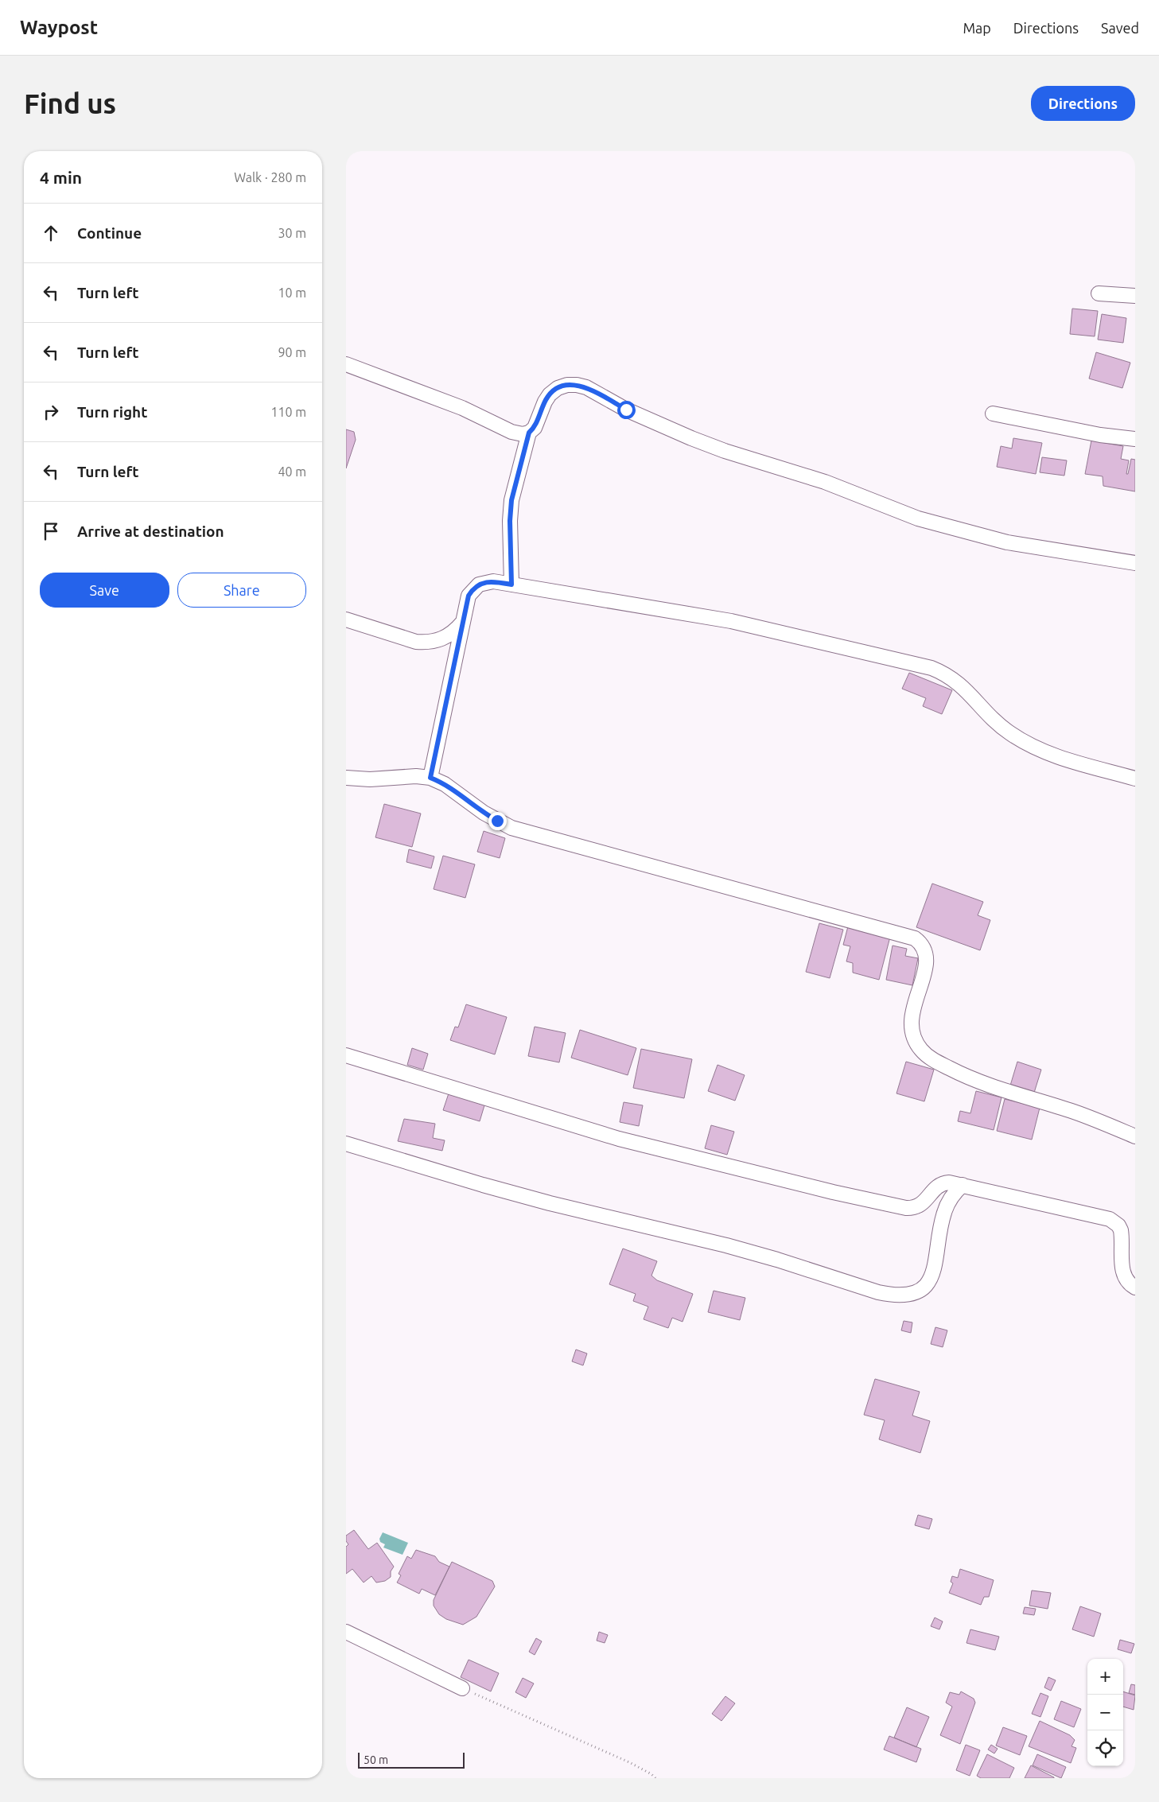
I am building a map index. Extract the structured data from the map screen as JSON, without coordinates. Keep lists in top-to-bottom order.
{
  "scale_bar": "50 m",
  "page": {
    "header": "Waypost",
    "nav": ["Map", "Directions", "Saved"],
    "buttons": [
      "Directions",
      ["Save", "Share"]
    ],
    "title": "Find us",
    "heading": ["4 min", "Walk · 280 m"],
    "list": [
      ["Continue", "30 m"],
      ["Turn left", "10 m"],
      ["Turn left", "90 m"],
      ["Turn right", "110 m"],
      ["Turn left", "40 m"],
      "Arrive at destination"
    ],
    "map_buttons": ["+", "−"],
    "scale": "50 m"
  }
}
